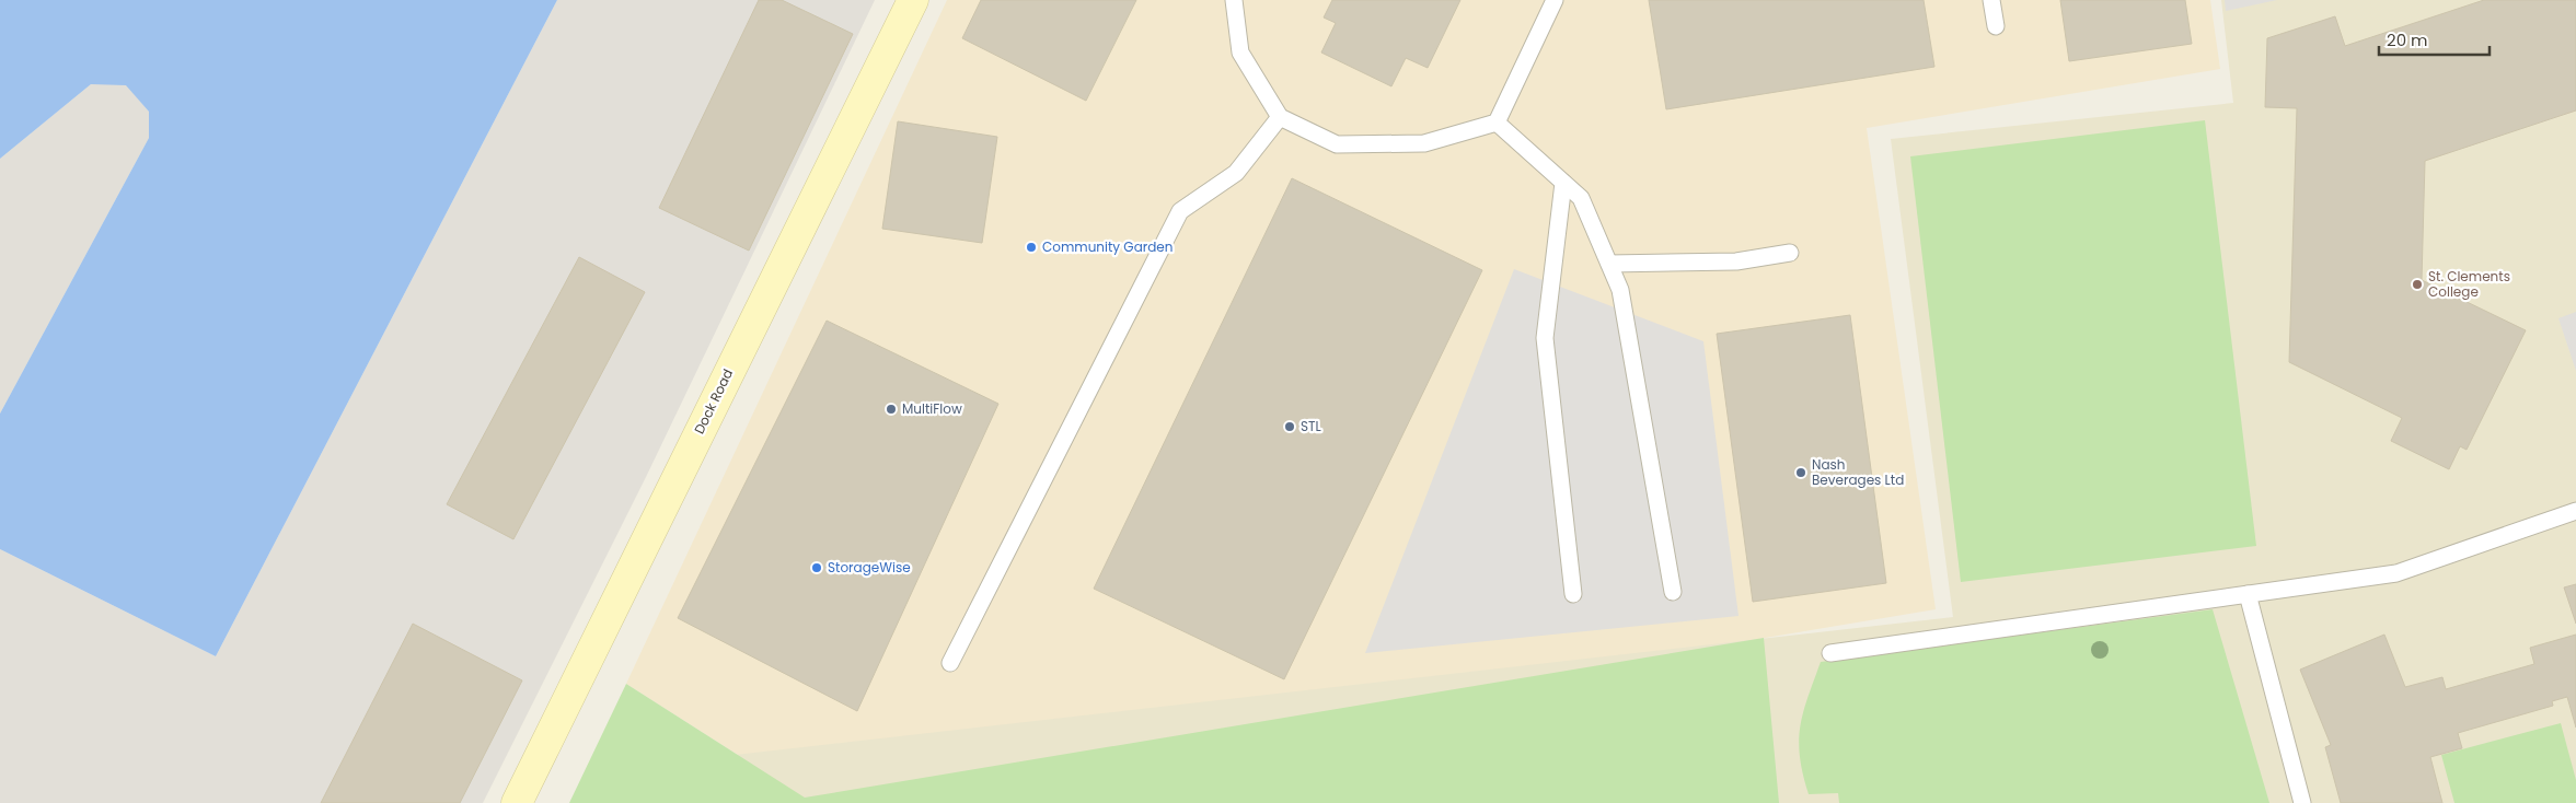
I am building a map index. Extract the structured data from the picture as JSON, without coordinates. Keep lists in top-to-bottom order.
{
  "streets": {
    "main road": ["Dock Road"]
  },
  "places": [
    "Community Garden",
    "St. Clements College",
    "MultiFlow",
    "STL",
    "Nash Beverages Ltd",
    "StorageWise"
  ],
  "scale_bar": "20 m"
}
